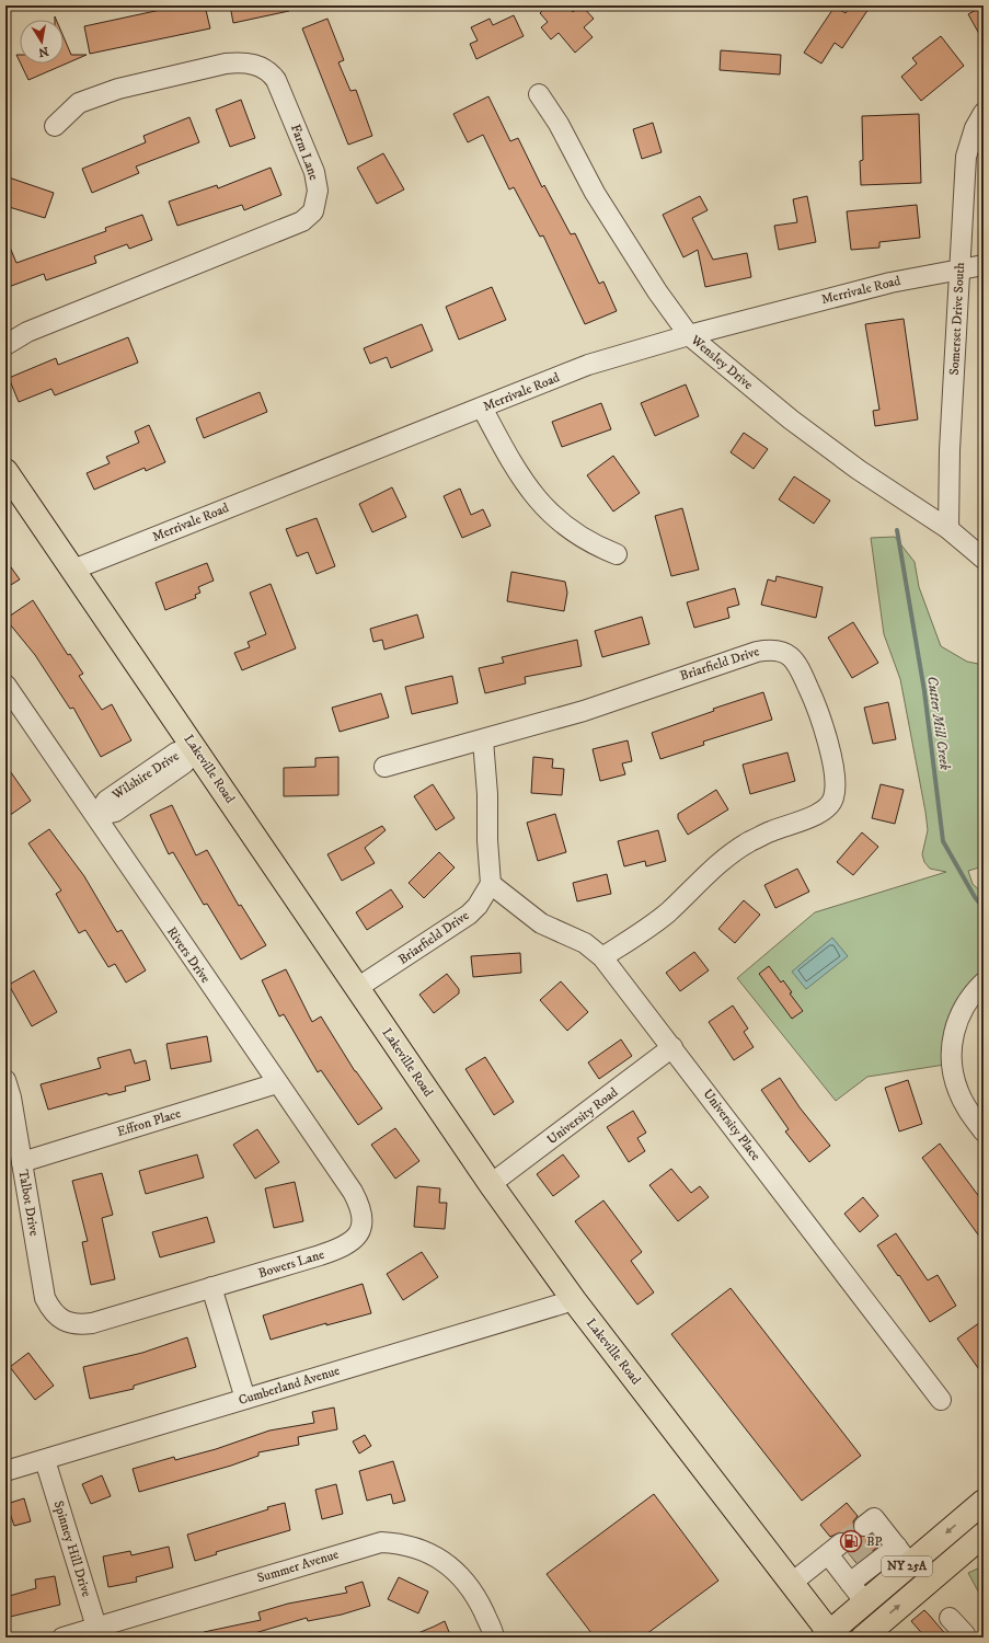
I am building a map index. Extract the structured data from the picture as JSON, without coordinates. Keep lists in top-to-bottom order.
{
  "streets": {
    "main road": ["Lakeville Road", "NY 25A"],
    "street": [
      "Farm Lane",
      "Merrivale Road",
      "Somerset Drive South",
      "Wensley Drive",
      "Briarfield Drive",
      "Wilshire Drive",
      "Rivers Drive",
      "University Road",
      "Effron Place",
      "University Place",
      "Talbot Drive",
      "Bowers Lane",
      "Cumberland Avenue",
      "Spinney Hill Drive",
      "Summer Avenue"
    ]
  },
  "crossings": [
    ["Merrivale Road", "Somerset Drive South"],
    ["Merrivale Road", "Wensley Drive"],
    ["Merrivale Road", "Lakeville Road"],
    ["Somerset Drive South", "Wensley Drive"],
    ["Briarfield Drive", "Lakeville Road"],
    ["Briarfield Drive", "University Place"],
    ["Lakeville Road", "Wilshire Drive"],
    ["Lakeville Road", "University Road"],
    ["Lakeville Road", "Cumberland Avenue"],
    ["Lakeville Road", "NY 25A"],
    ["Wilshire Drive", "Rivers Drive"],
    ["Rivers Drive", "Effron Place"],
    ["Rivers Drive", "Bowers Lane"],
    ["University Road", "University Place"],
    ["Effron Place", "Talbot Drive"],
    ["Talbot Drive", "Bowers Lane"],
    ["Cumberland Avenue", "Spinney Hill Drive"],
    ["Spinney Hill Drive", "Summer Avenue"]
  ],
  "water": ["Cutter Mill Creek"],
  "places": {
    "fuel station": ["BP"]
  },
  "north": "bottom"
}
